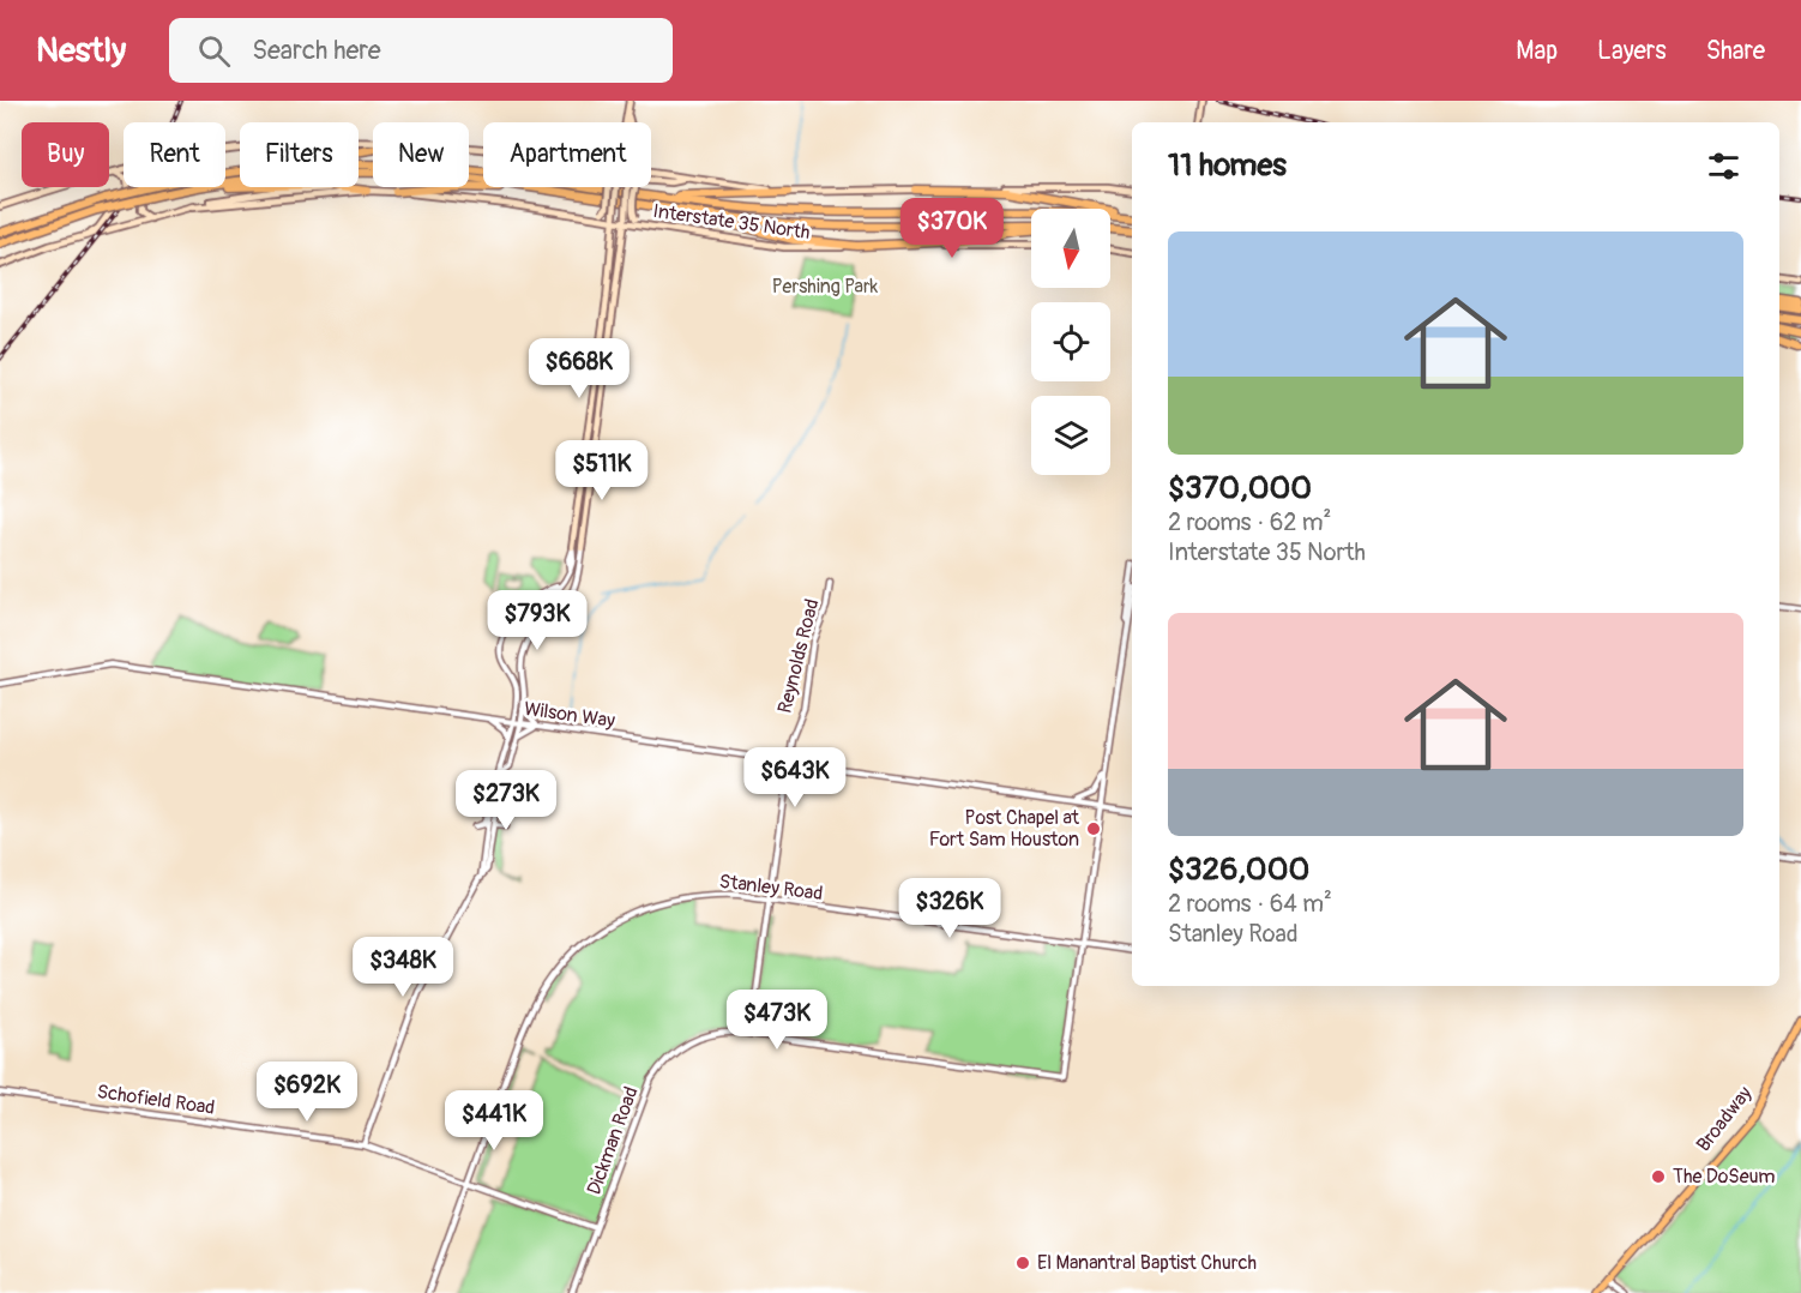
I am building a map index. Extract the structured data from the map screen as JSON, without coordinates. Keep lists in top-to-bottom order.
{
  "streets": {
    "main road": ["Interstate 35 North", "Broadway"],
    "street": [
      "Reynolds Road",
      "Wilson Way",
      "Stanley Road",
      "Schofield Road",
      "Dickman Road"
    ]
  },
  "crossings": [
    ["Reynolds Road", "Wilson Way"],
    ["Reynolds Road", "Stanley Road"],
    ["Reynolds Road", "Dickman Road"],
    ["Stanley Road", "Schofield Road"],
    ["Stanley Road", "Dickman Road"],
    ["Schofield Road", "Dickman Road"]
  ],
  "parks": ["Pershing Park"],
  "places": ["Post Chapel at Fort Sam Houston", "The DoSeum", "El Manantral Baptist Church"],
  "north": "bottom",
  "page": {
    "header": "Nestly",
    "search": "Search here",
    "nav": ["Map", "Layers", "Share"],
    "chip": [
      "Buy",
      "Rent",
      "Filters",
      "New",
      "Apartment"
    ],
    "heading": "11 homes",
    "price": [
      "$370K",
      "$668K",
      "$511K",
      "$793K",
      "$643K",
      "$273K",
      "$326K",
      "$348K",
      "$473K",
      "$692K",
      "$441K"
    ],
    "list": [
      {
        "name": "$370,000",
        "note": "2 rooms · 62 m² · Interstate 35 North"
      },
      {
        "name": "$326,000",
        "note": "2 rooms · 64 m² · Stanley Road"
      }
    ]
  }
}
